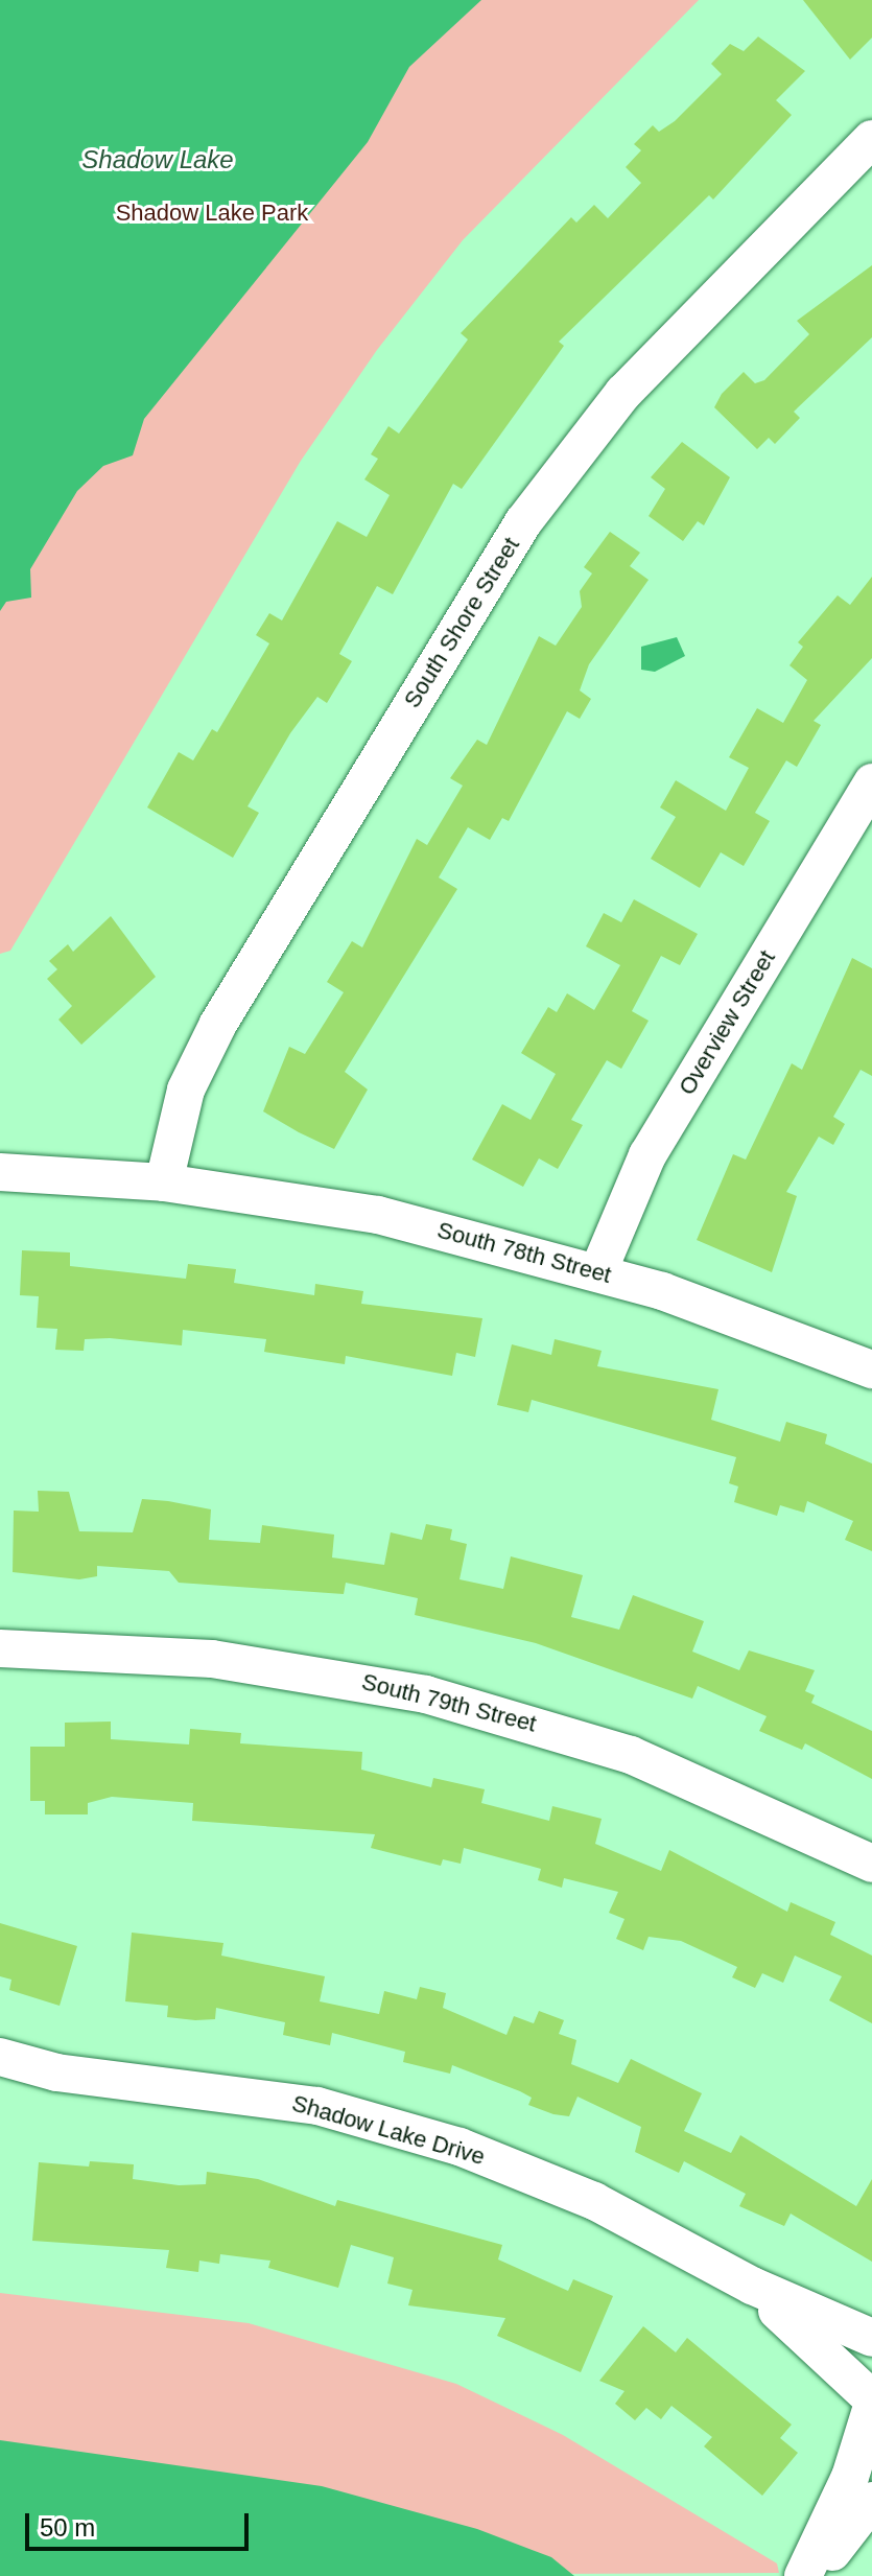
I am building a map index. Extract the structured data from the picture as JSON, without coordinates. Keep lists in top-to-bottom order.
{
  "streets": {
    "street": [
      "South Shore Street",
      "Overview Street",
      "South 78th Street",
      "South 79th Street",
      "Shadow Lake Drive"
    ]
  },
  "crossings": [
    ["South Shore Street", "South 78th Street"],
    ["Overview Street", "South 78th Street"]
  ],
  "water": ["Shadow Lake"],
  "parks": ["Shadow Lake Park"],
  "scale_bar": "50 m"
}
